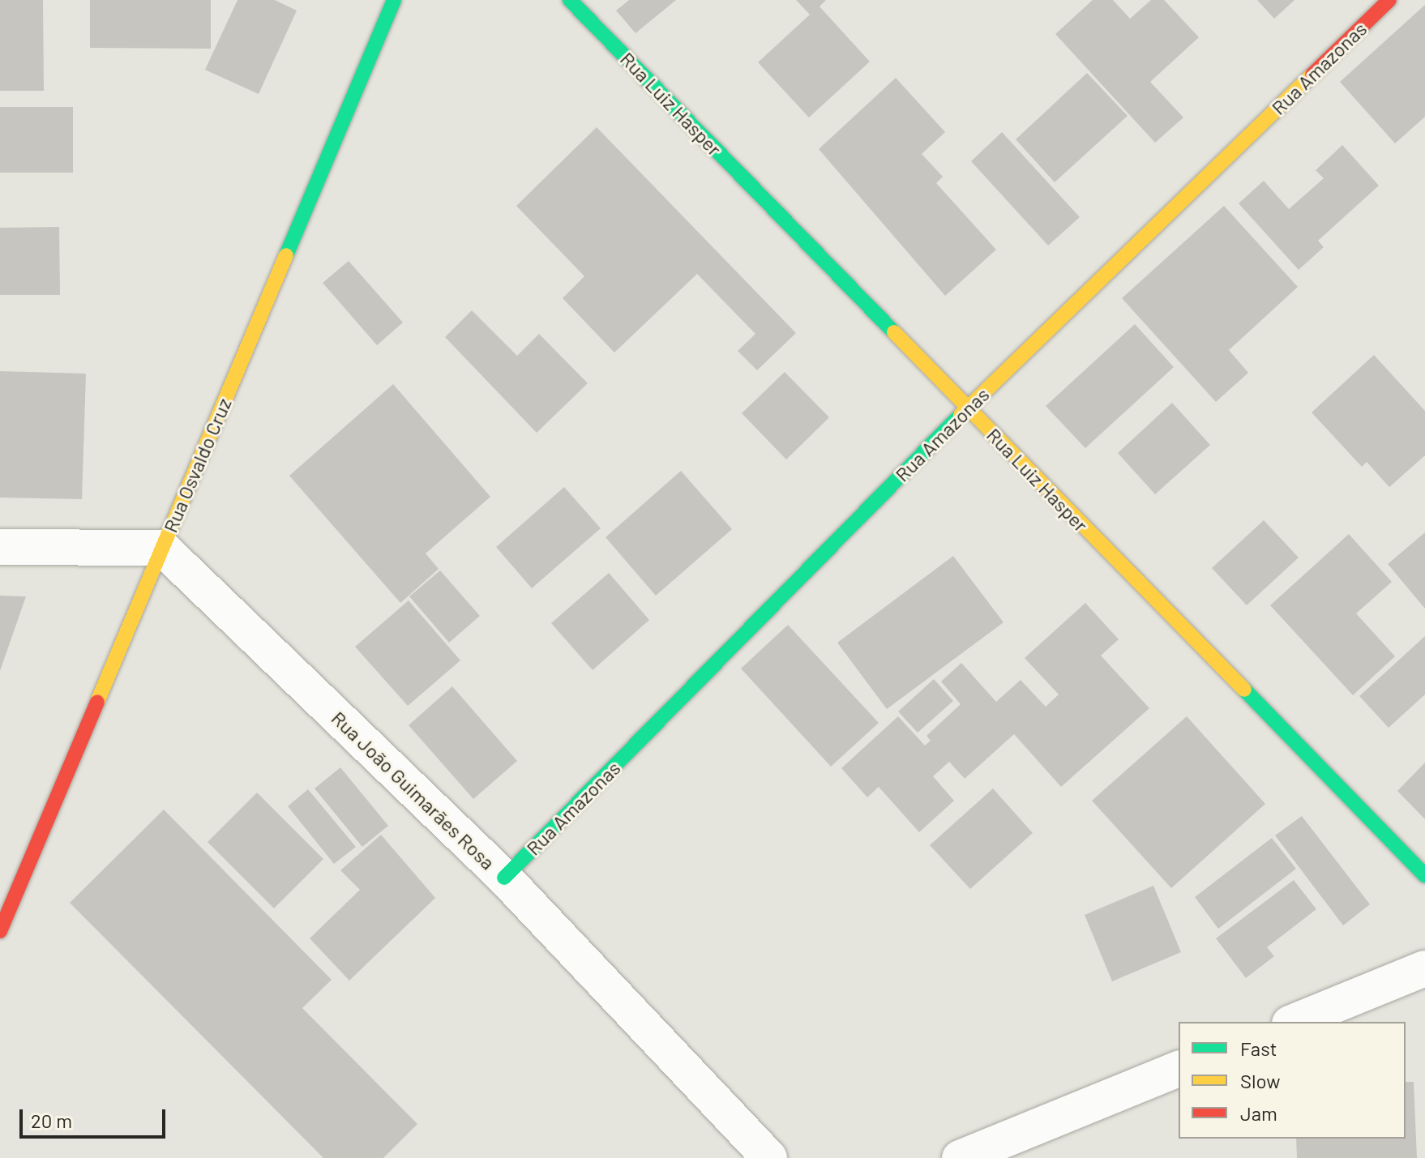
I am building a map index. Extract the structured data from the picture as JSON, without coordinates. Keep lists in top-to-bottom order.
{
  "streets": {
    "main road": ["Rua Amazonas", "Rua Luiz Hasper", "Rua Osvaldo Cruz"],
    "street": ["Rua João Guimarães Rosa"]
  },
  "crossings": [
    ["Rua Amazonas", "Rua Luiz Hasper"],
    ["Rua Amazonas", "Rua João Guimarães Rosa"],
    ["Rua Osvaldo Cruz", "Rua João Guimarães Rosa"]
  ],
  "legend": ["Fast", "Slow", "Jam"],
  "scale_bar": "20 m"
}
